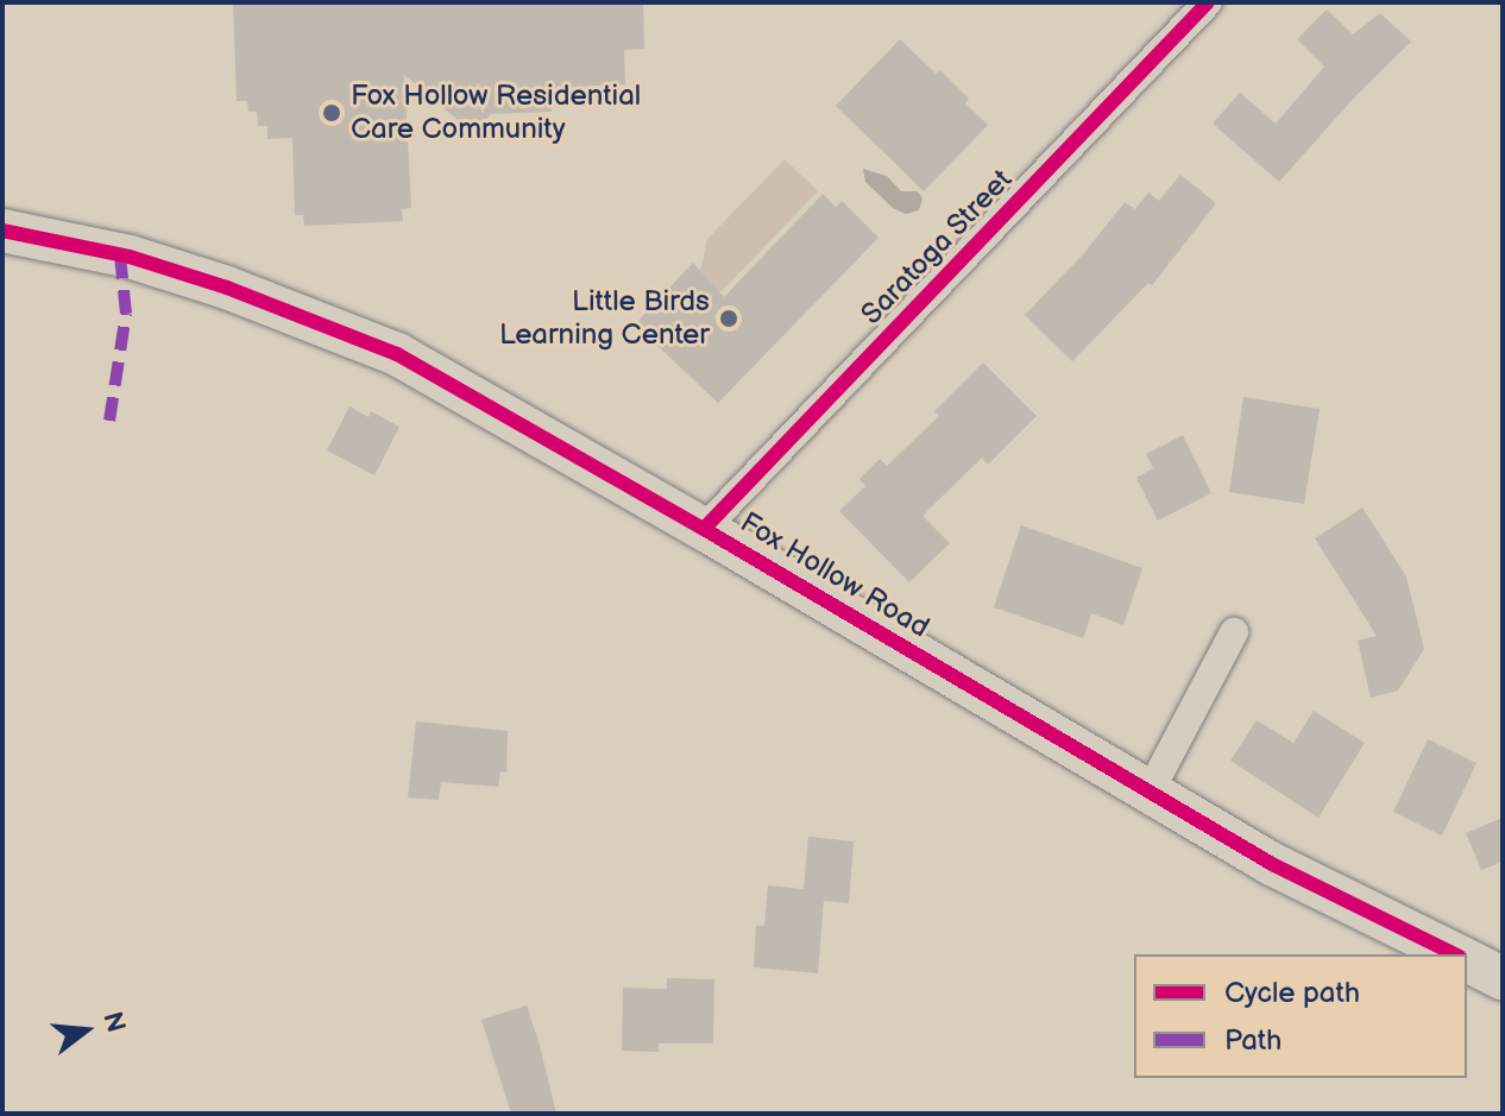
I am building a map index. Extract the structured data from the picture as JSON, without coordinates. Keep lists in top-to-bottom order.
{
  "streets": {
    "main road": ["Fox Hollow Road"],
    "street": ["Saratoga Street"]
  },
  "crossings": [
    ["Saratoga Street", "Fox Hollow Road"]
  ],
  "places": ["Fox Hollow Residential Care Community", "Little Birds Learning Center"],
  "legend": ["Cycle path", "Path"],
  "north": "right"
}
